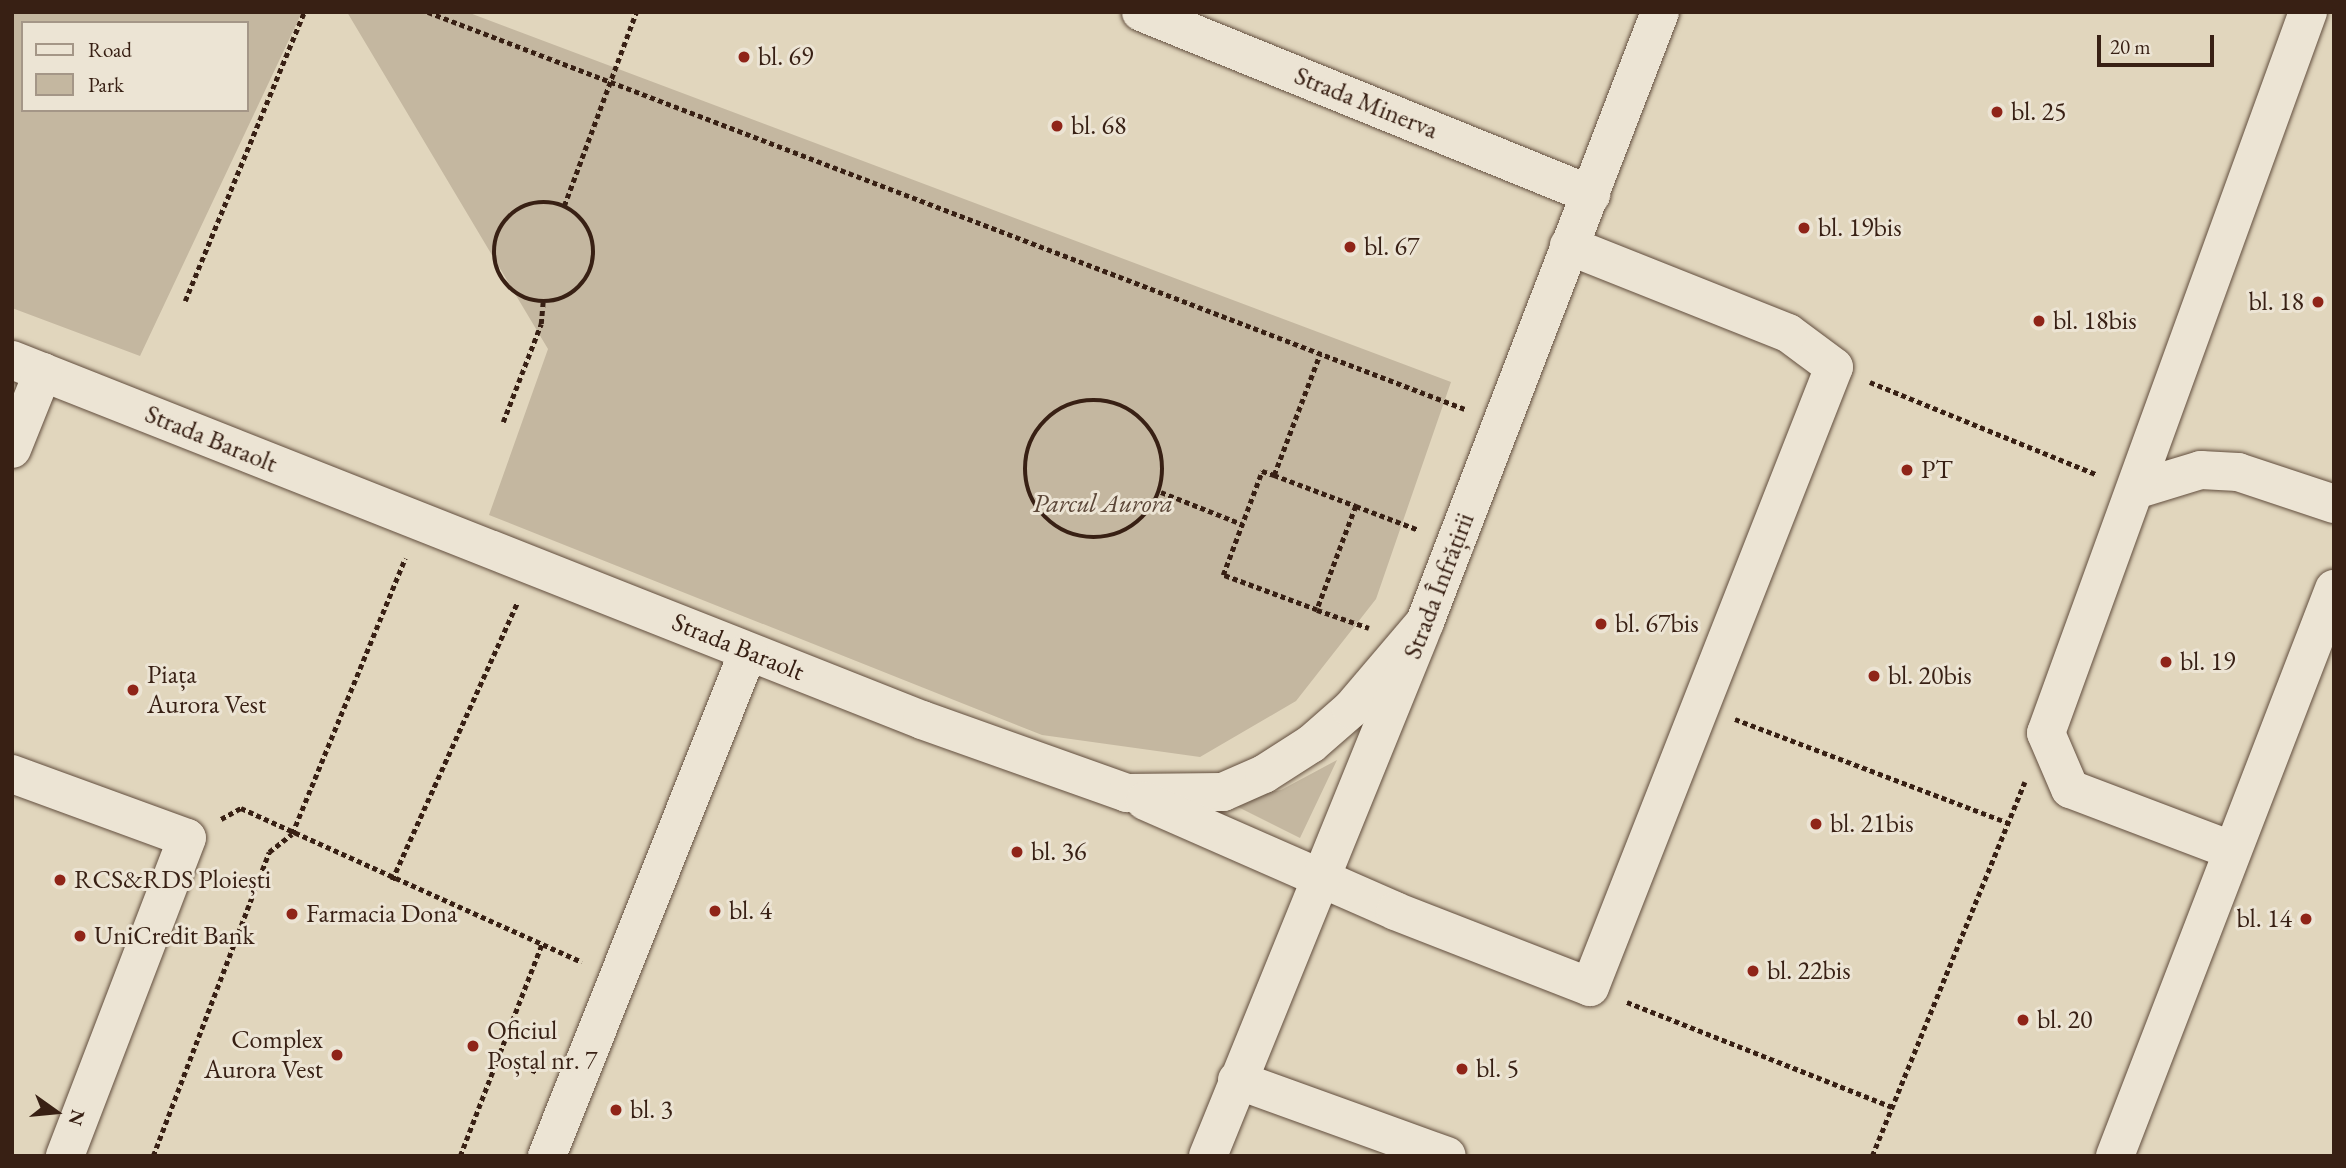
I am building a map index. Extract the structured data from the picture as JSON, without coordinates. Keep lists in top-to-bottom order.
{
  "streets": {
    "street": ["Strada Minerva", "Strada Baraolt", "Strada Înfrățirii"]
  },
  "crossings": [
    ["Strada Minerva", "Strada Înfrățirii"],
    ["Strada Baraolt", "Strada Înfrățirii"]
  ],
  "parks": ["Parcul Aurora"],
  "places": [
    "bl. 69",
    "bl. 25",
    "bl. 68",
    "bl. 19bis",
    "bl. 67",
    "bl. 18",
    "bl. 18bis",
    "PT",
    "bl. 67bis",
    "bl. 19",
    "bl. 20bis",
    "Piața Aurora Vest",
    "bl. 21bis",
    "bl. 36",
    "RCS&RDS Ploiești",
    "bl. 4",
    "Farmacia Dona",
    "bl. 14",
    "UniCredit Bank",
    "bl. 22bis",
    "bl. 20",
    "Oficiul Poștal nr. 7",
    "Complex Aurora Vest",
    "bl. 5",
    "bl. 3"
  ],
  "legend": ["Road", "Park"],
  "scale_bar": "20 m",
  "north": "right"
}
